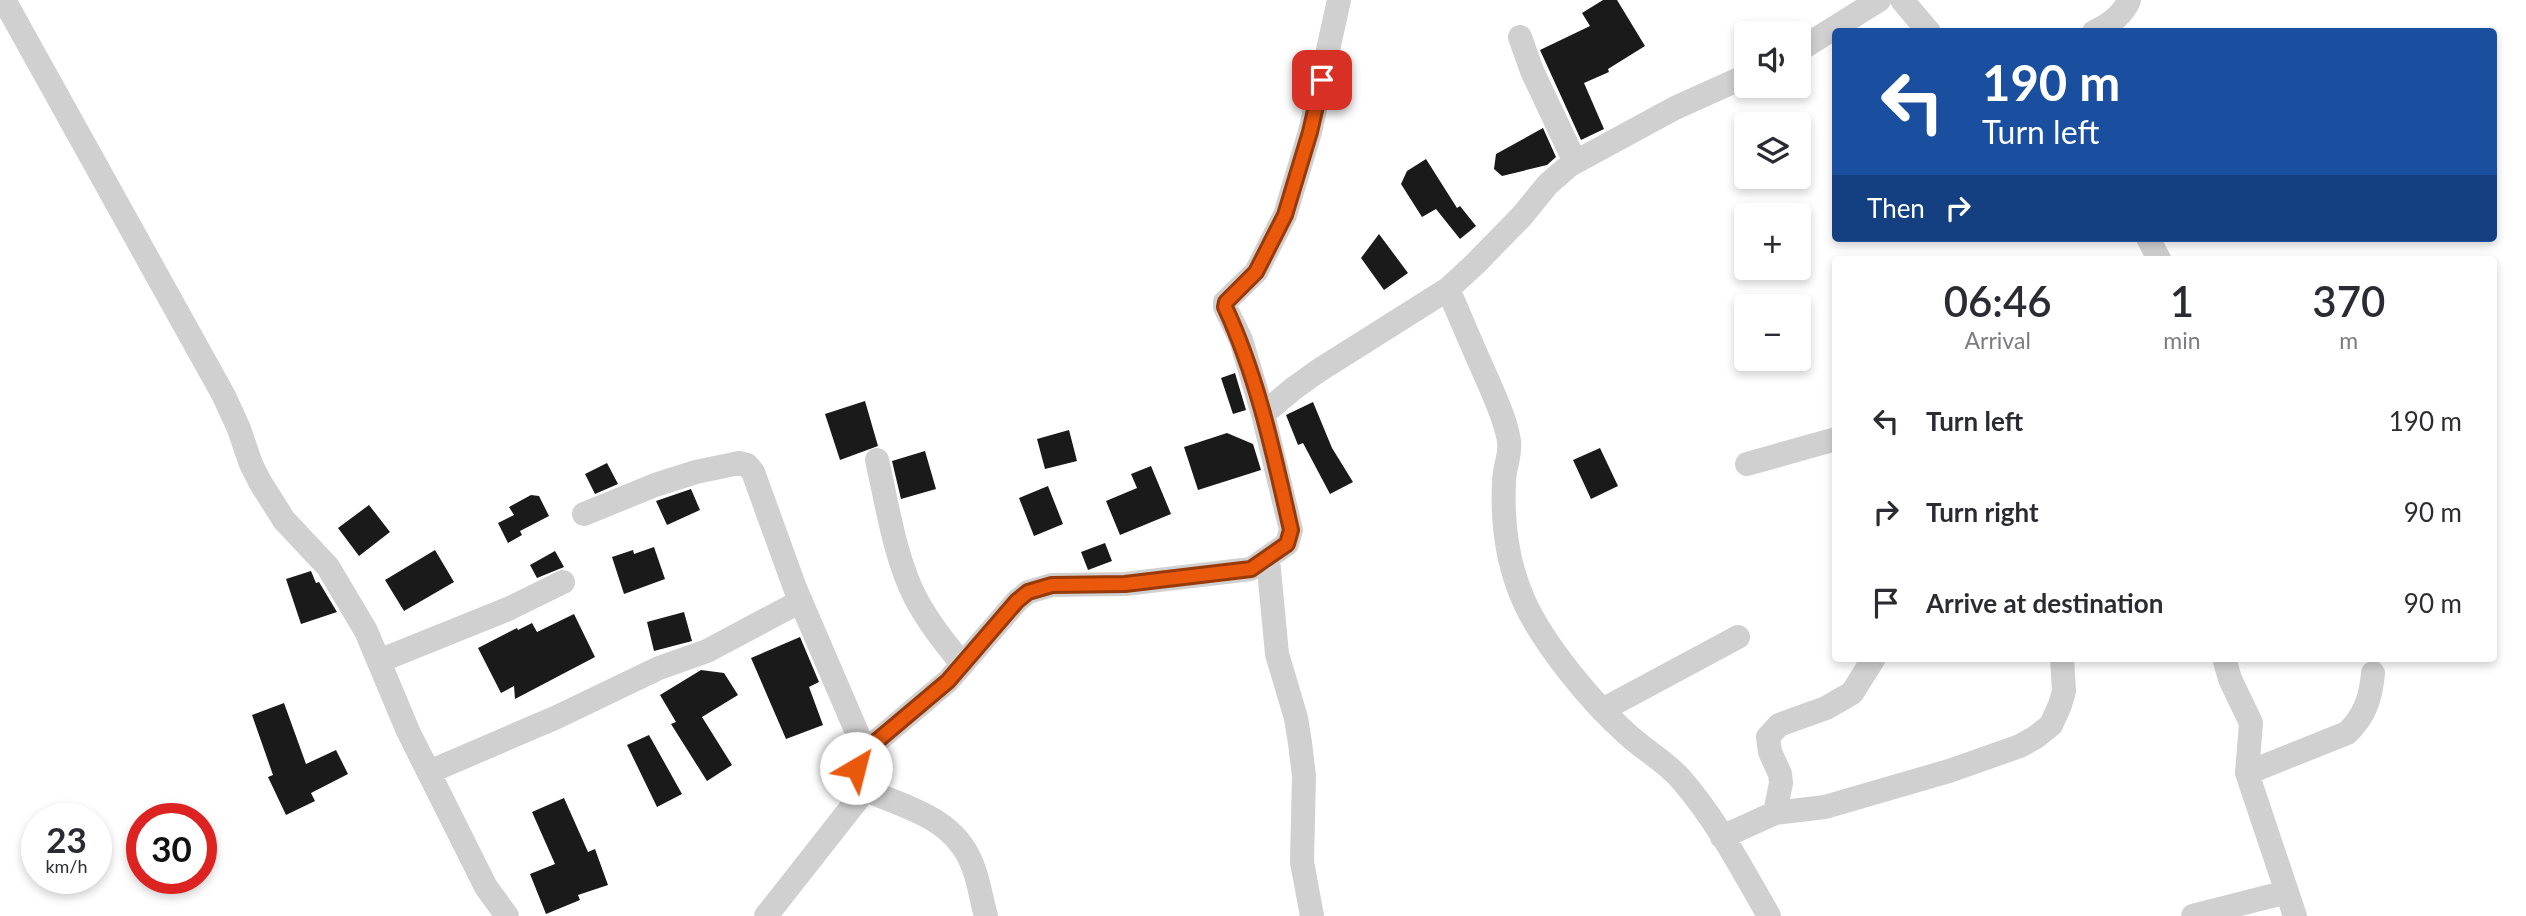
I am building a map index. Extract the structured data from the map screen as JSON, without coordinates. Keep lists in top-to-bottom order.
{
  "page": {
    "map_buttons": ["+", "−"],
    "turn": ["190 m", "Turn left"],
    "then": "Then",
    "eta": [
      "06:46",
      "Arrival",
      "1",
      "min",
      "370",
      "m"
    ],
    "list": [
      {
        "name": "Turn left",
        "value": "190 m"
      },
      {
        "name": "Turn right",
        "value": "90 m"
      },
      {
        "name": "Arrive at destination",
        "value": "90 m"
      }
    ],
    "speed": "23 km/h",
    "limit": "30"
  }
}
